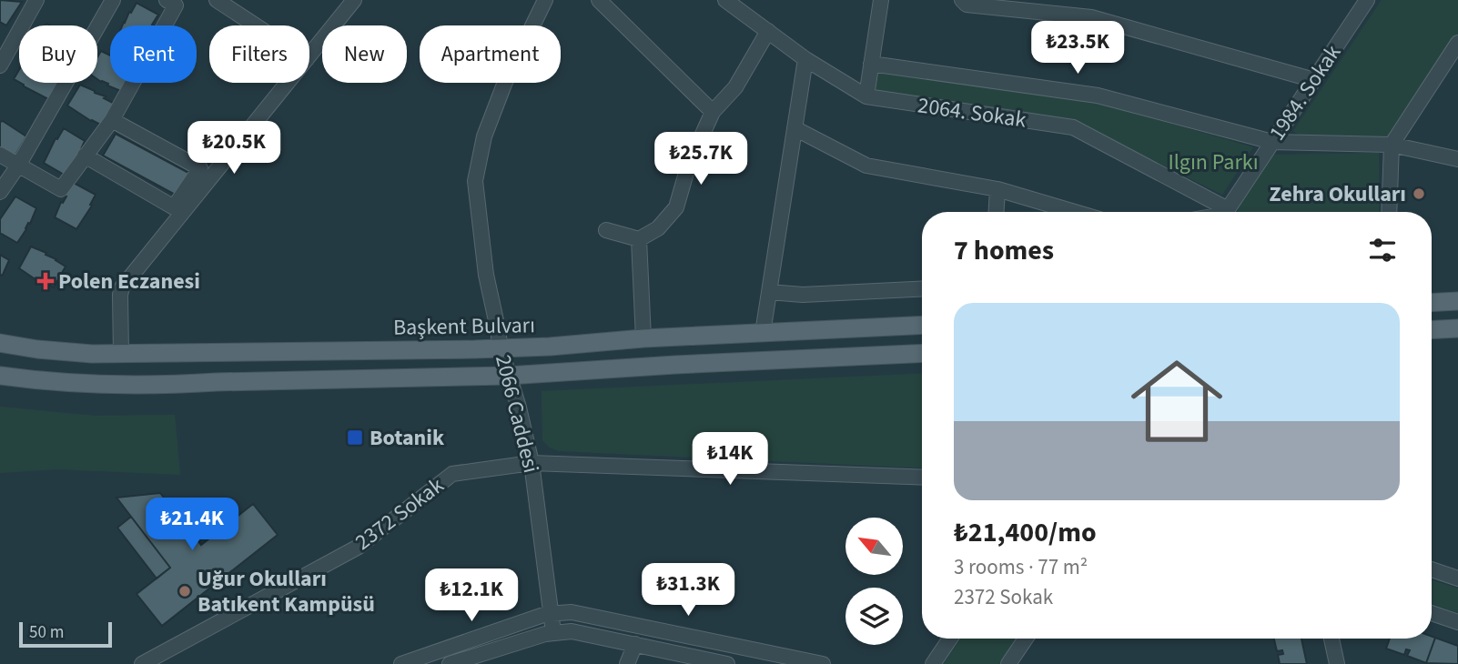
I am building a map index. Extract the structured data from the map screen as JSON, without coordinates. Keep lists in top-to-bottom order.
{
  "streets": {
    "main road": ["Başkent Bulvarı"],
    "street": [
      "1984. Sokak",
      "2064. Sokak",
      "2066 Caddesi",
      "2372 Sokak"
    ]
  },
  "crossings": [
    ["Başkent Bulvarı", "2066 Caddesi"],
    ["2066 Caddesi", "2372 Sokak"]
  ],
  "parks": ["Ilgın Parkı"],
  "places": {
    "other": ["Zehra Okulları", "Uğur Okulları Batıkent Kampüsü"],
    "health": ["Polen Eczanesi"],
    "transit": ["Botanik"]
  },
  "scale_bar": "50 m",
  "north": "top left",
  "page": {
    "price": [
      "₺23.5K",
      "₺20.5K",
      "₺25.7K",
      "₺14K",
      "₺21.4K",
      "₺31.3K",
      "₺12.1K"
    ],
    "chip": [
      "Buy",
      "Rent",
      "Filters",
      "New",
      "Apartment"
    ],
    "heading": "7 homes",
    "list": [
      {
        "name": "₺21,400/mo",
        "note": "3 rooms · 77 m² · 2372 Sokak"
      }
    ],
    "scale": "50 m"
  }
}
